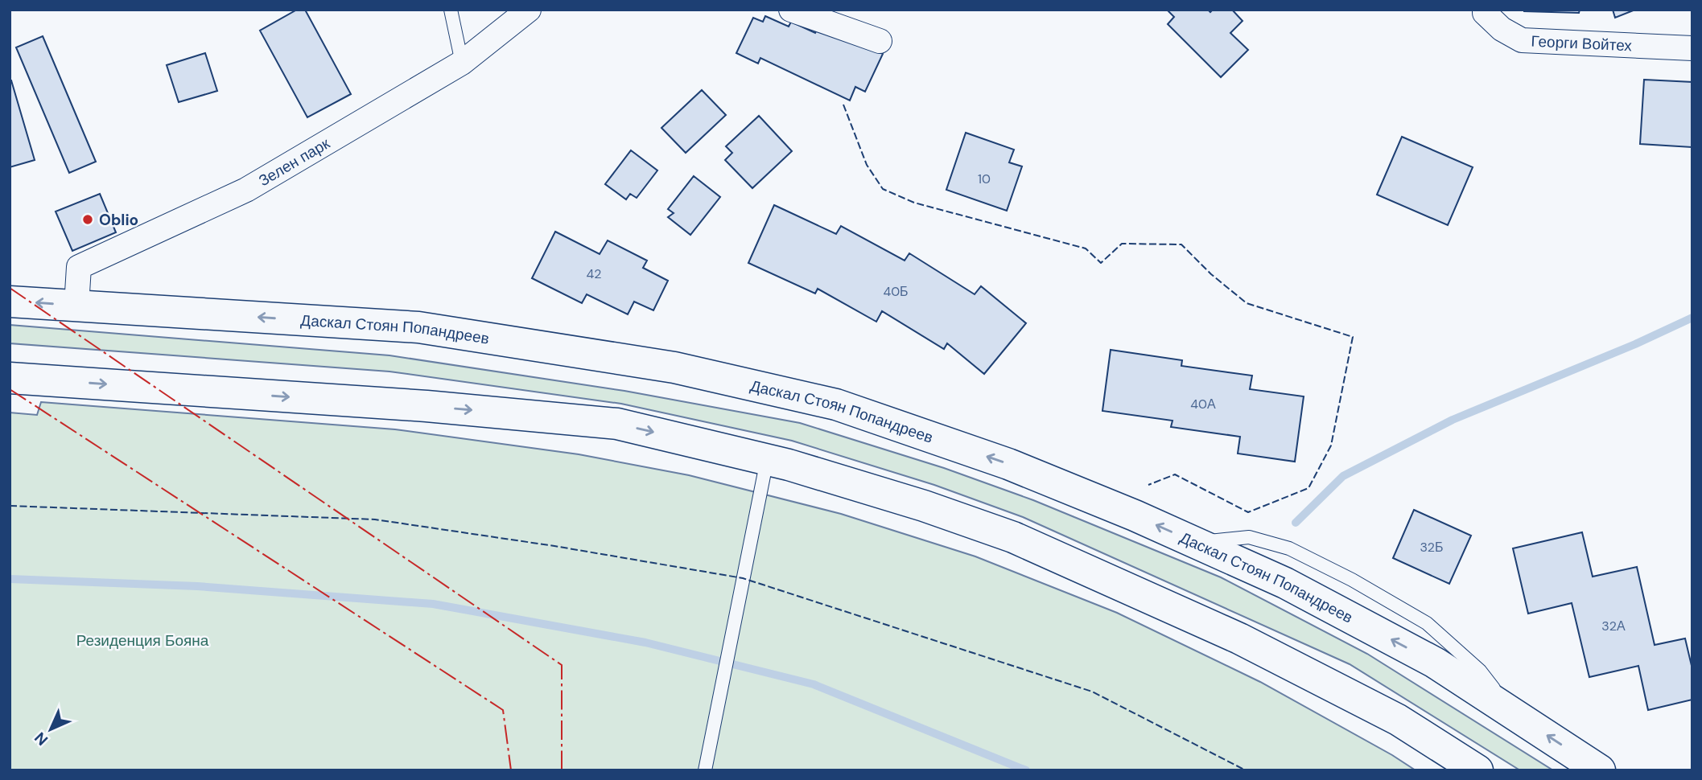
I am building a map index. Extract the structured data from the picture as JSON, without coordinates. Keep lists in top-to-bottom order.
{
  "streets": {
    "main road": ["Даскал Стоян Попандреев"],
    "street": ["Георги Войтех", "Зелен парк"]
  },
  "crossings": [
    ["Зелен парк", "Даскал Стоян Попандреев"]
  ],
  "parks": ["Резиденция Бояна"],
  "places": ["Oblio"],
  "house_numbers": [
    "10",
    "42",
    "40Б",
    "40А",
    "32Б",
    "32А"
  ],
  "north": "bottom left"
}
